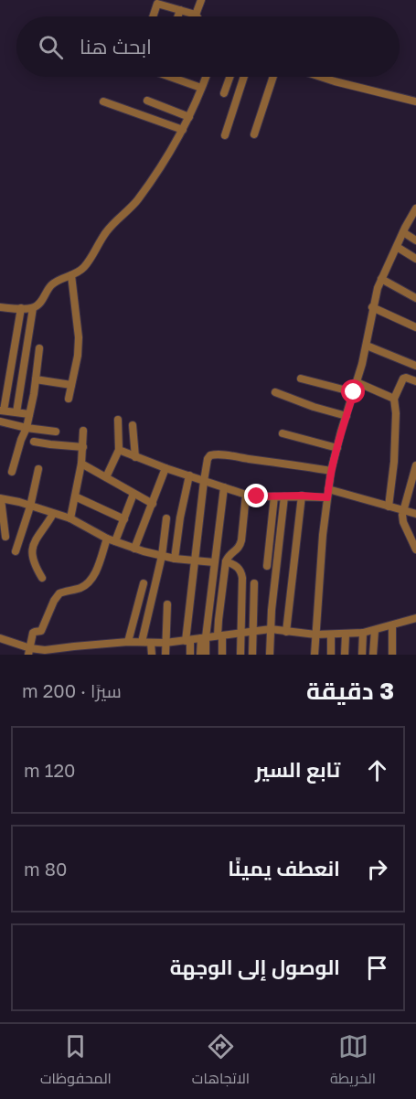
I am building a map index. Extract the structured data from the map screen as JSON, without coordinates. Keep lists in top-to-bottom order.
{
  "page": {
    "search": "ابحث هنا",
    "heading": ["3 دقيقة", "سيرًا · 200 m"],
    "list": [
      ["تابع السير", "120 m"],
      ["انعطف يمينًا", "80 m"],
      "الوصول إلى الوجهة"
    ],
    "nav": ["الخريطة", "الاتجاهات", "المحفوظات"]
  }
}
